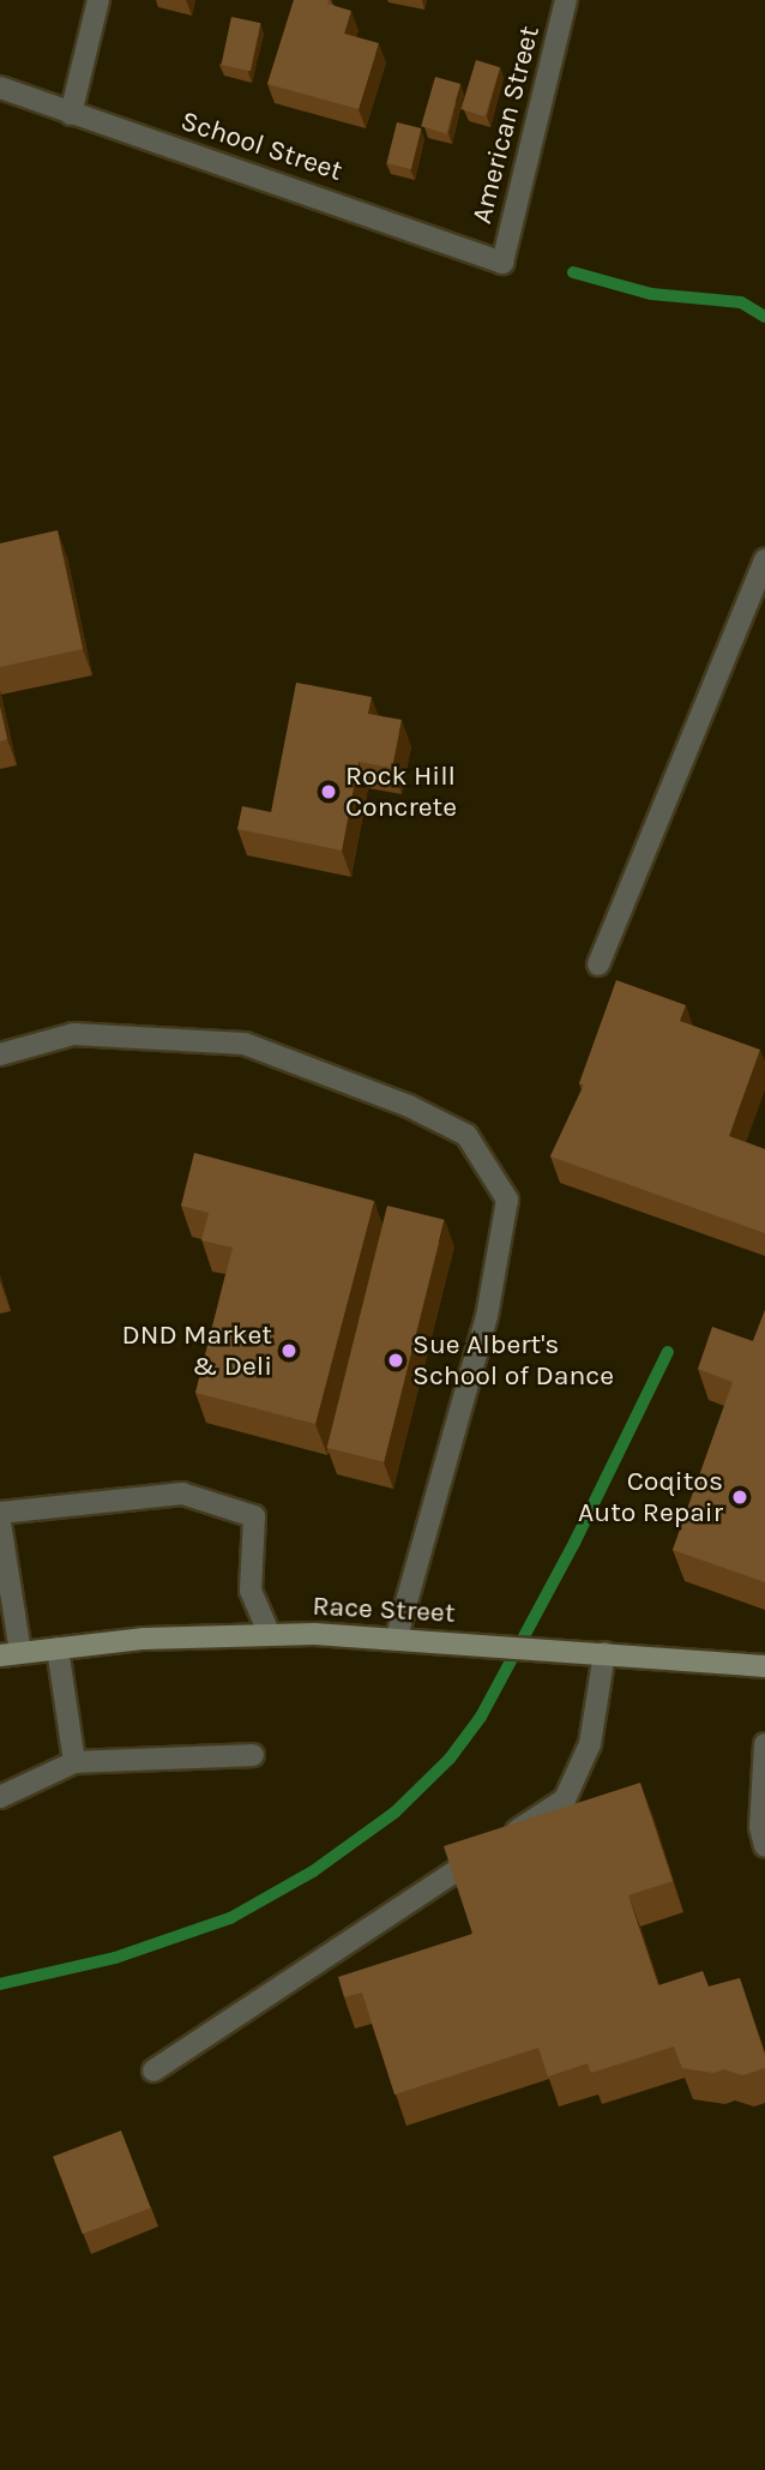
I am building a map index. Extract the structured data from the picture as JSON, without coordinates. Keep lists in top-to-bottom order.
{
  "streets": {
    "main road": ["Race Street"],
    "street": ["American Street", "School Street"]
  },
  "crossings": [
    ["American Street", "School Street"]
  ],
  "places": [
    "Rock Hill Concrete",
    "DND Market & Deli",
    "Sue Albert's School of Dance",
    "Coqitos Auto Repair"
  ]
}
